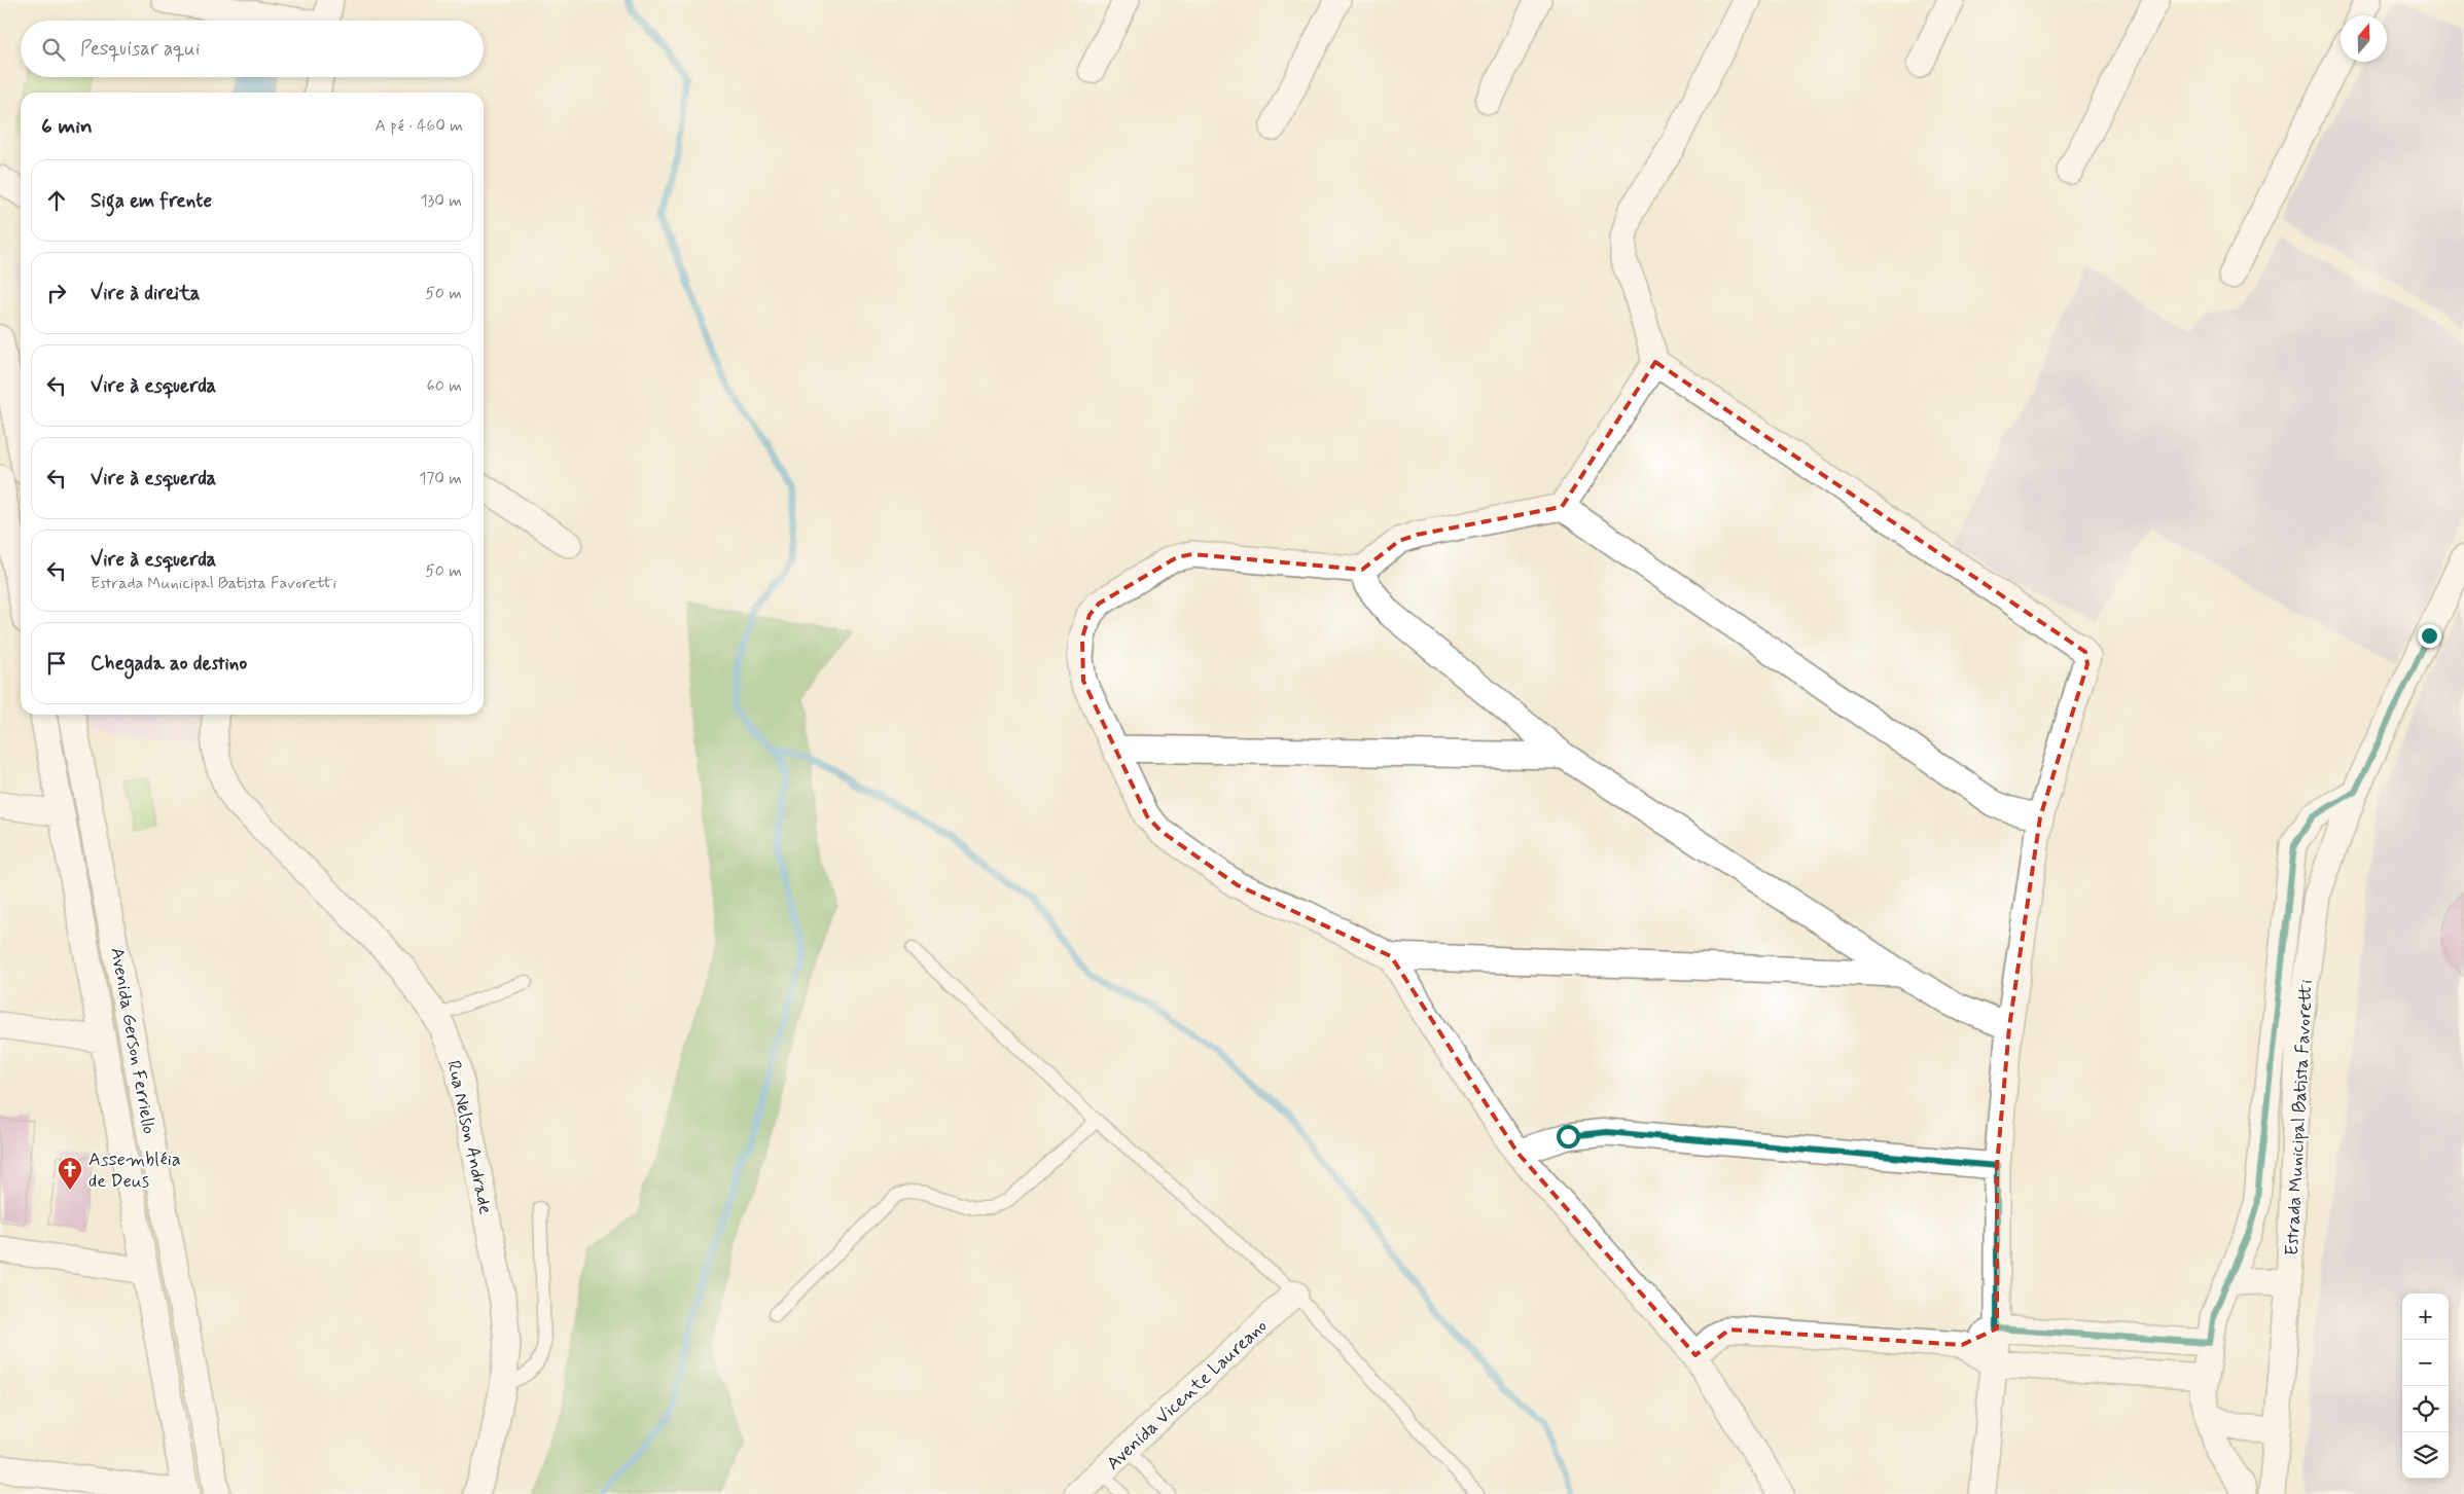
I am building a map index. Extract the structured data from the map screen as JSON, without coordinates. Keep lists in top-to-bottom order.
{
  "streets": {
    "street": [
      "Avenida Gerson Ferriello",
      "Estrada Municipal Batista Favoretti",
      "Rua Nelson Andrade",
      "Avenida Vicente Laureano"
    ]
  },
  "places": {
    "church": ["Assembléia de Deus"]
  },
  "north": "top",
  "page": {
    "search": "Pesquisar aqui",
    "heading": ["6 min", "A pé · 460 m"],
    "list": [
      ["Siga em frente", "130 m"],
      ["Vire à direita", "50 m"],
      ["Vire à esquerda", "60 m"],
      ["Vire à esquerda", "170 m"],
      ["Vire à esquerda", "Estrada Municipal Batista Favoretti", "50 m"],
      "Chegada ao destino"
    ],
    "map_buttons": ["+", "−"]
  }
}
